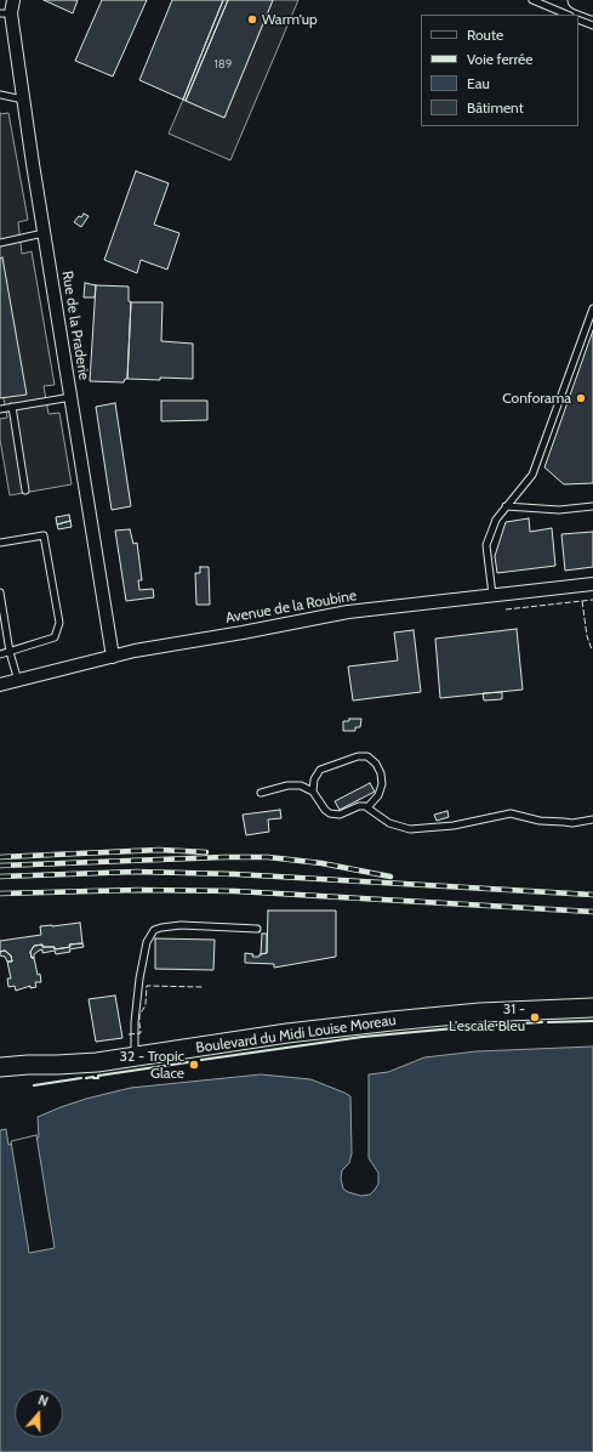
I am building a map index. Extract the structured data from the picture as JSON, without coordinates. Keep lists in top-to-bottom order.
{
  "streets": {
    "main road": ["Boulevard du Midi Louise Moreau"],
    "street": ["Rue de la Praderie", "Avenue de la Roubine"]
  },
  "crossings": [
    ["Rue de la Praderie", "Avenue de la Roubine"]
  ],
  "places": [
    "Warm'up",
    "Conforama",
    "31 - L'escale Bleu",
    "32 - Tropic Glace"
  ],
  "house_numbers": ["189"],
  "legend": [
    "Route",
    "Voie ferrée",
    "Eau",
    "Bâtiment"
  ],
  "north": "top"
}
